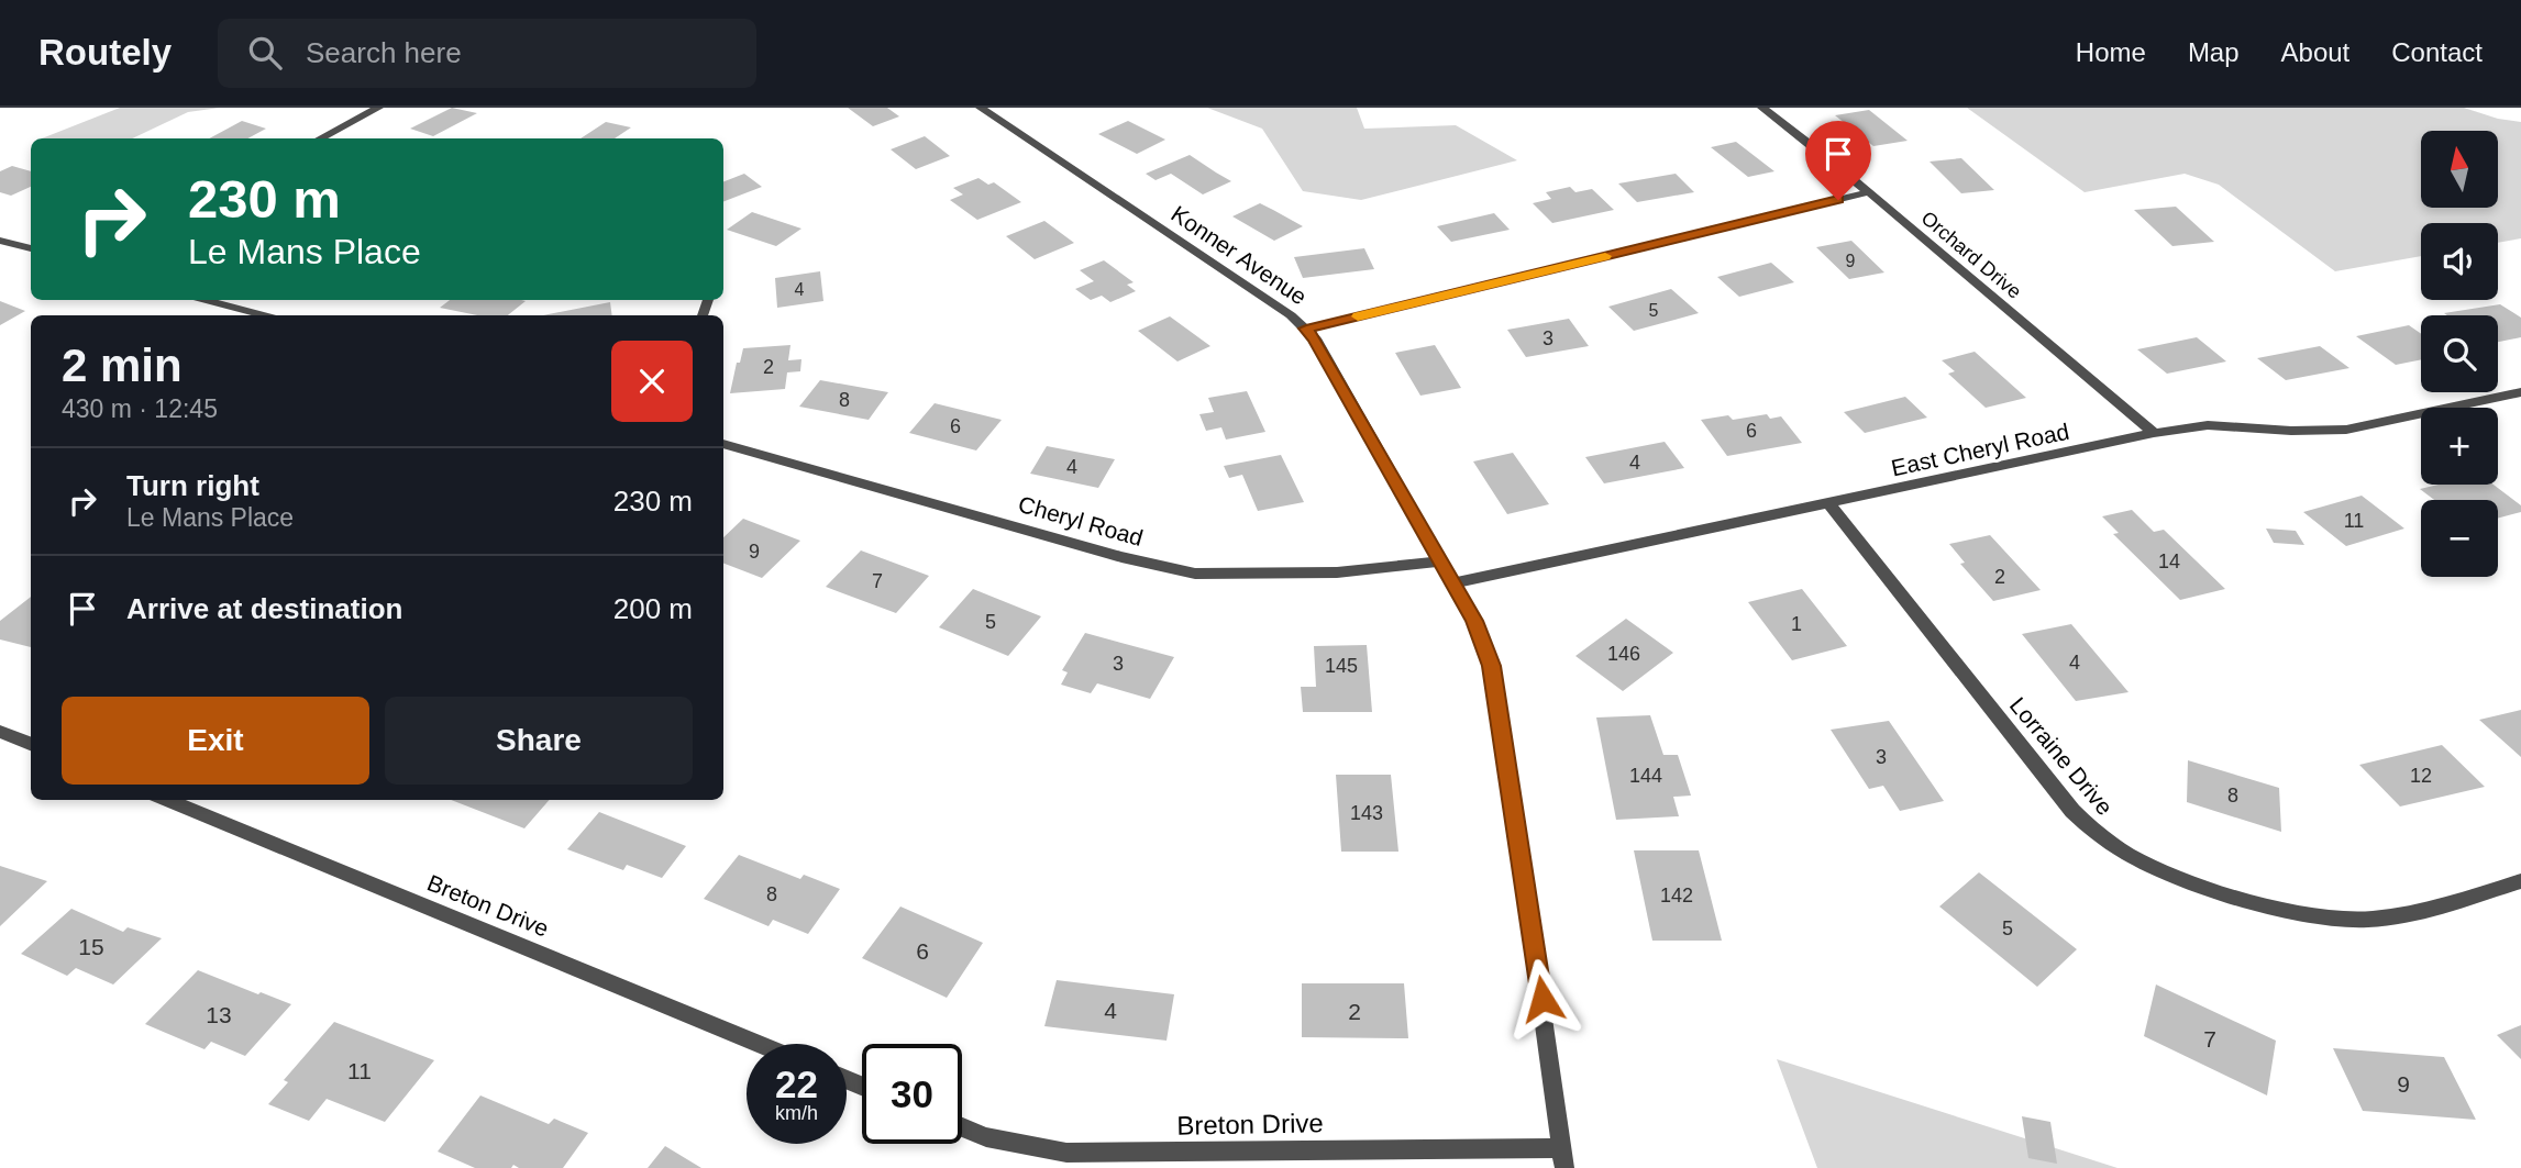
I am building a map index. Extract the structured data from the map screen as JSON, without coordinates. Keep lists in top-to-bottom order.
{
  "streets": {
    "street": [
      "Konner Avenue",
      "Orchard Drive",
      "East Cheryl Road",
      "Cheryl Road",
      "Lorraine Drive",
      "Breton Drive"
    ]
  },
  "crossings": [
    ["Konner Avenue", "East Cheryl Road"],
    ["Konner Avenue", "Cheryl Road"],
    ["Konner Avenue", "Breton Drive"],
    ["Orchard Drive", "East Cheryl Road"],
    ["East Cheryl Road", "Lorraine Drive"]
  ],
  "house_numbers": [
    "9",
    "4",
    "5",
    "3",
    "2",
    "8",
    "6",
    "6",
    "4",
    "4",
    "11",
    "9",
    "14",
    "2",
    "7",
    "5",
    "1",
    "146",
    "4",
    "3",
    "145",
    "3",
    "144",
    "12",
    "8",
    "143",
    "8",
    "142",
    "5",
    "15",
    "6",
    "4",
    "2",
    "13",
    "7",
    "11",
    "9"
  ],
  "north": "top",
  "page": {
    "header": "Routely",
    "search": "Search here",
    "nav": [
      "Home",
      "Map",
      "About",
      "Contact"
    ],
    "map_buttons": ["+", "−"],
    "turn": ["230 m", "Le Mans Place"],
    "heading": ["2 min", "430 m · 12:45"],
    "list": [
      {
        "name": "Turn right",
        "note": "Le Mans Place",
        "value": "230 m"
      },
      {
        "name": "Arrive at destination",
        "value": "200 m"
      }
    ],
    "buttons": ["Exit", "Share"],
    "speed": "22 km/h",
    "limit": "30"
  }
}
